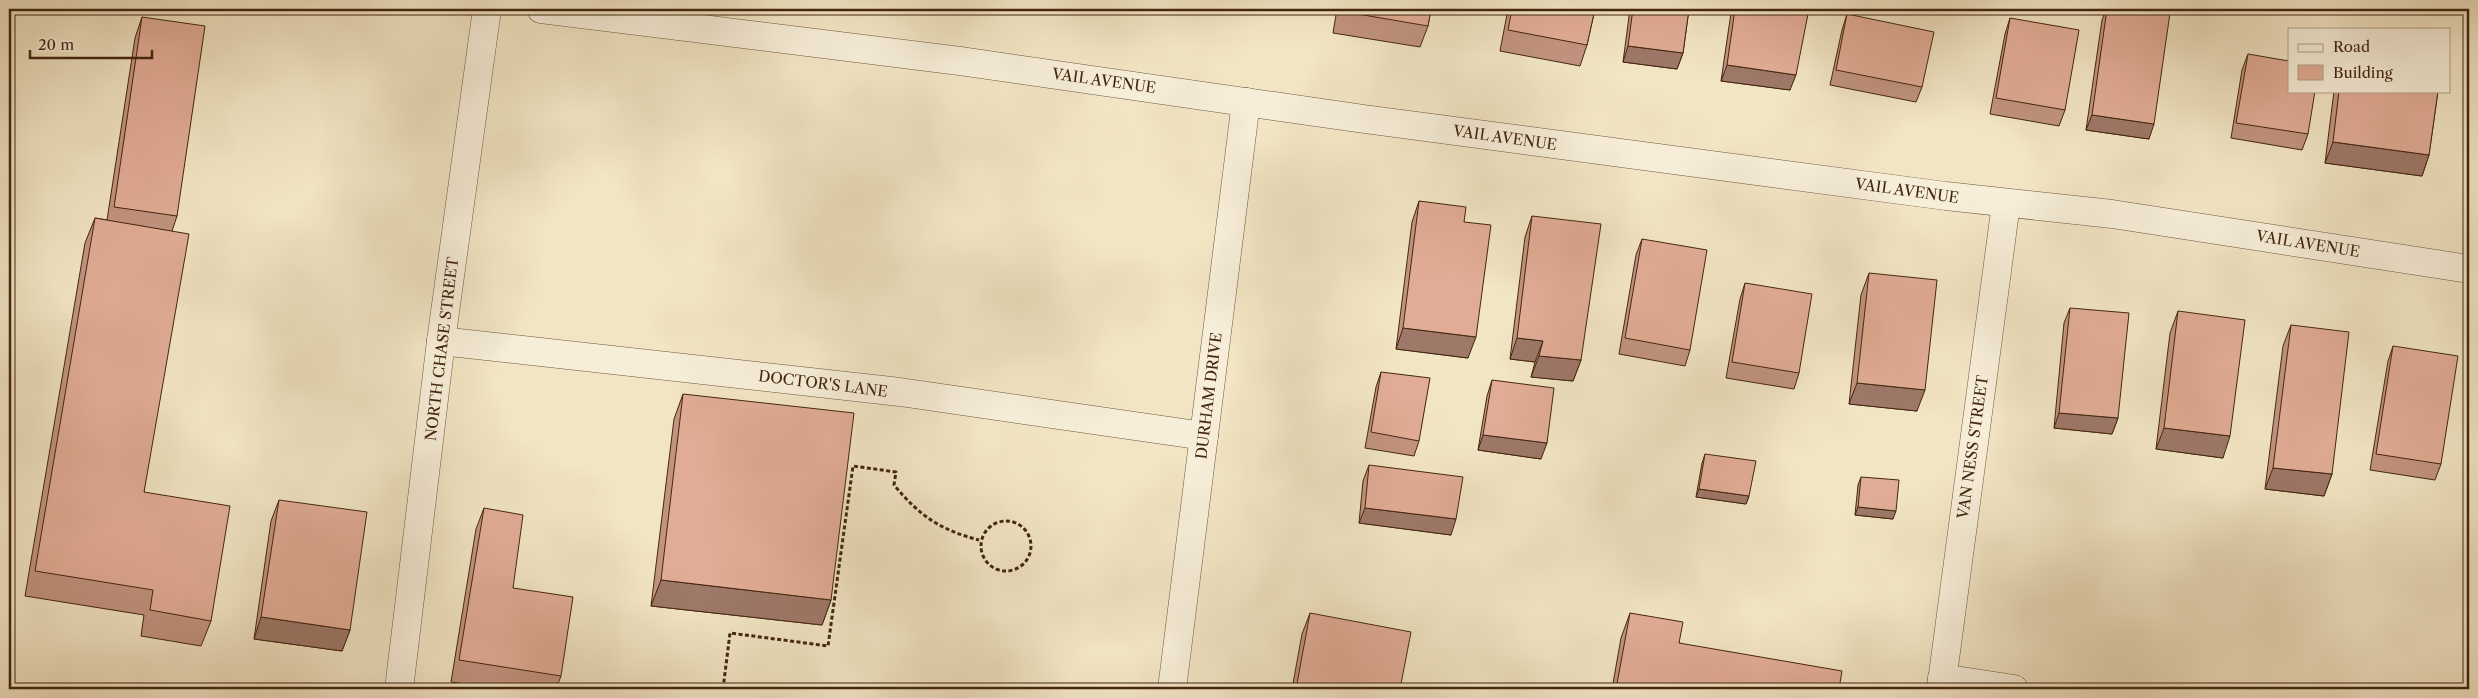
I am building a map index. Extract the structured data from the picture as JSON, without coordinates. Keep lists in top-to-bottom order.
{
  "streets": {
    "street": [
      "VAIL AVENUE",
      "NORTH CHASE STREET",
      "DOCTOR'S LANE",
      "DURHAM DRIVE",
      "VAN NESS STREET"
    ]
  },
  "crossings": [
    ["VAIL AVENUE", "DURHAM DRIVE"],
    ["VAIL AVENUE", "VAN NESS STREET"],
    ["NORTH CHASE STREET", "DOCTOR'S LANE"],
    ["DOCTOR'S LANE", "DURHAM DRIVE"]
  ],
  "legend": ["Road", "Building"],
  "scale_bar": "20 m"
}
